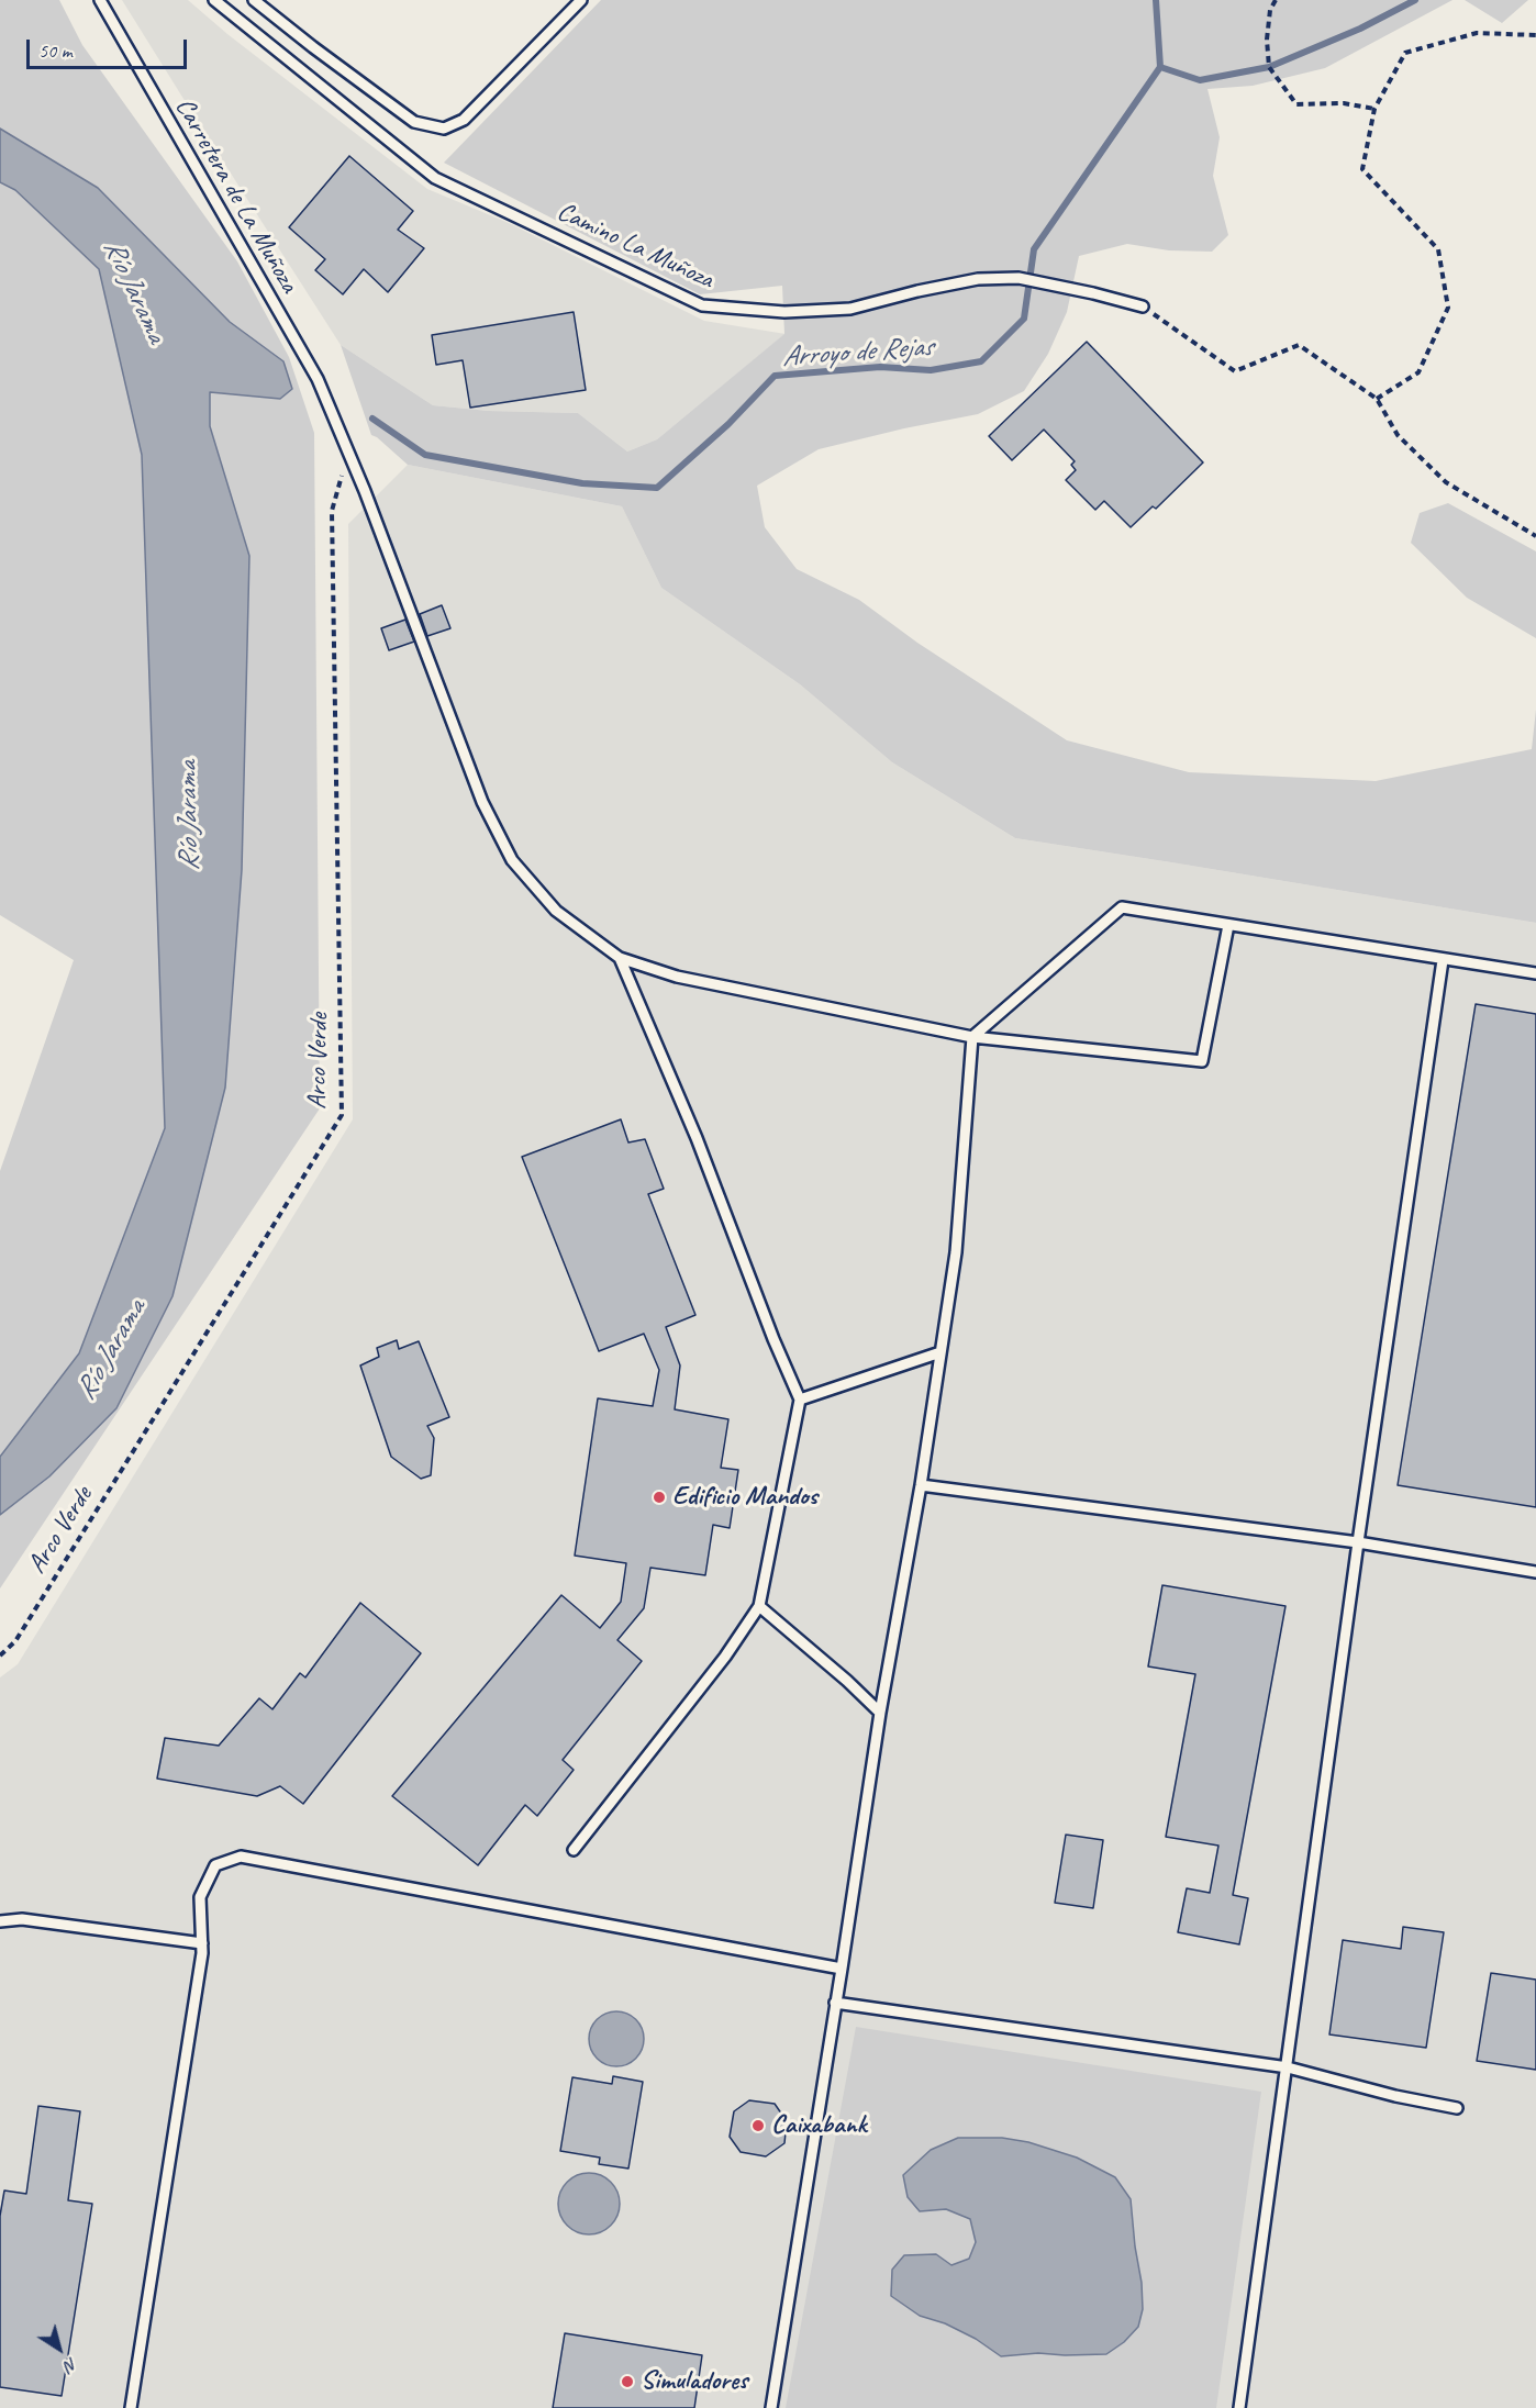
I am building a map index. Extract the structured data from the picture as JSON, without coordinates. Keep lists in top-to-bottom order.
{
  "streets": {
    "lane": ["Carretera de La Muñoza", "Camino La Muñoza"],
    "path": ["Arco Verde"]
  },
  "crossings": [
    ["Carretera de La Muñoza", "Arco Verde"]
  ],
  "water": ["Río Jarama", "Arroyo de Rejas"],
  "places": ["Edificio Mandos", "Caixabank", "Simuladores"],
  "scale_bar": "50 m",
  "north": "bottom right"
}
